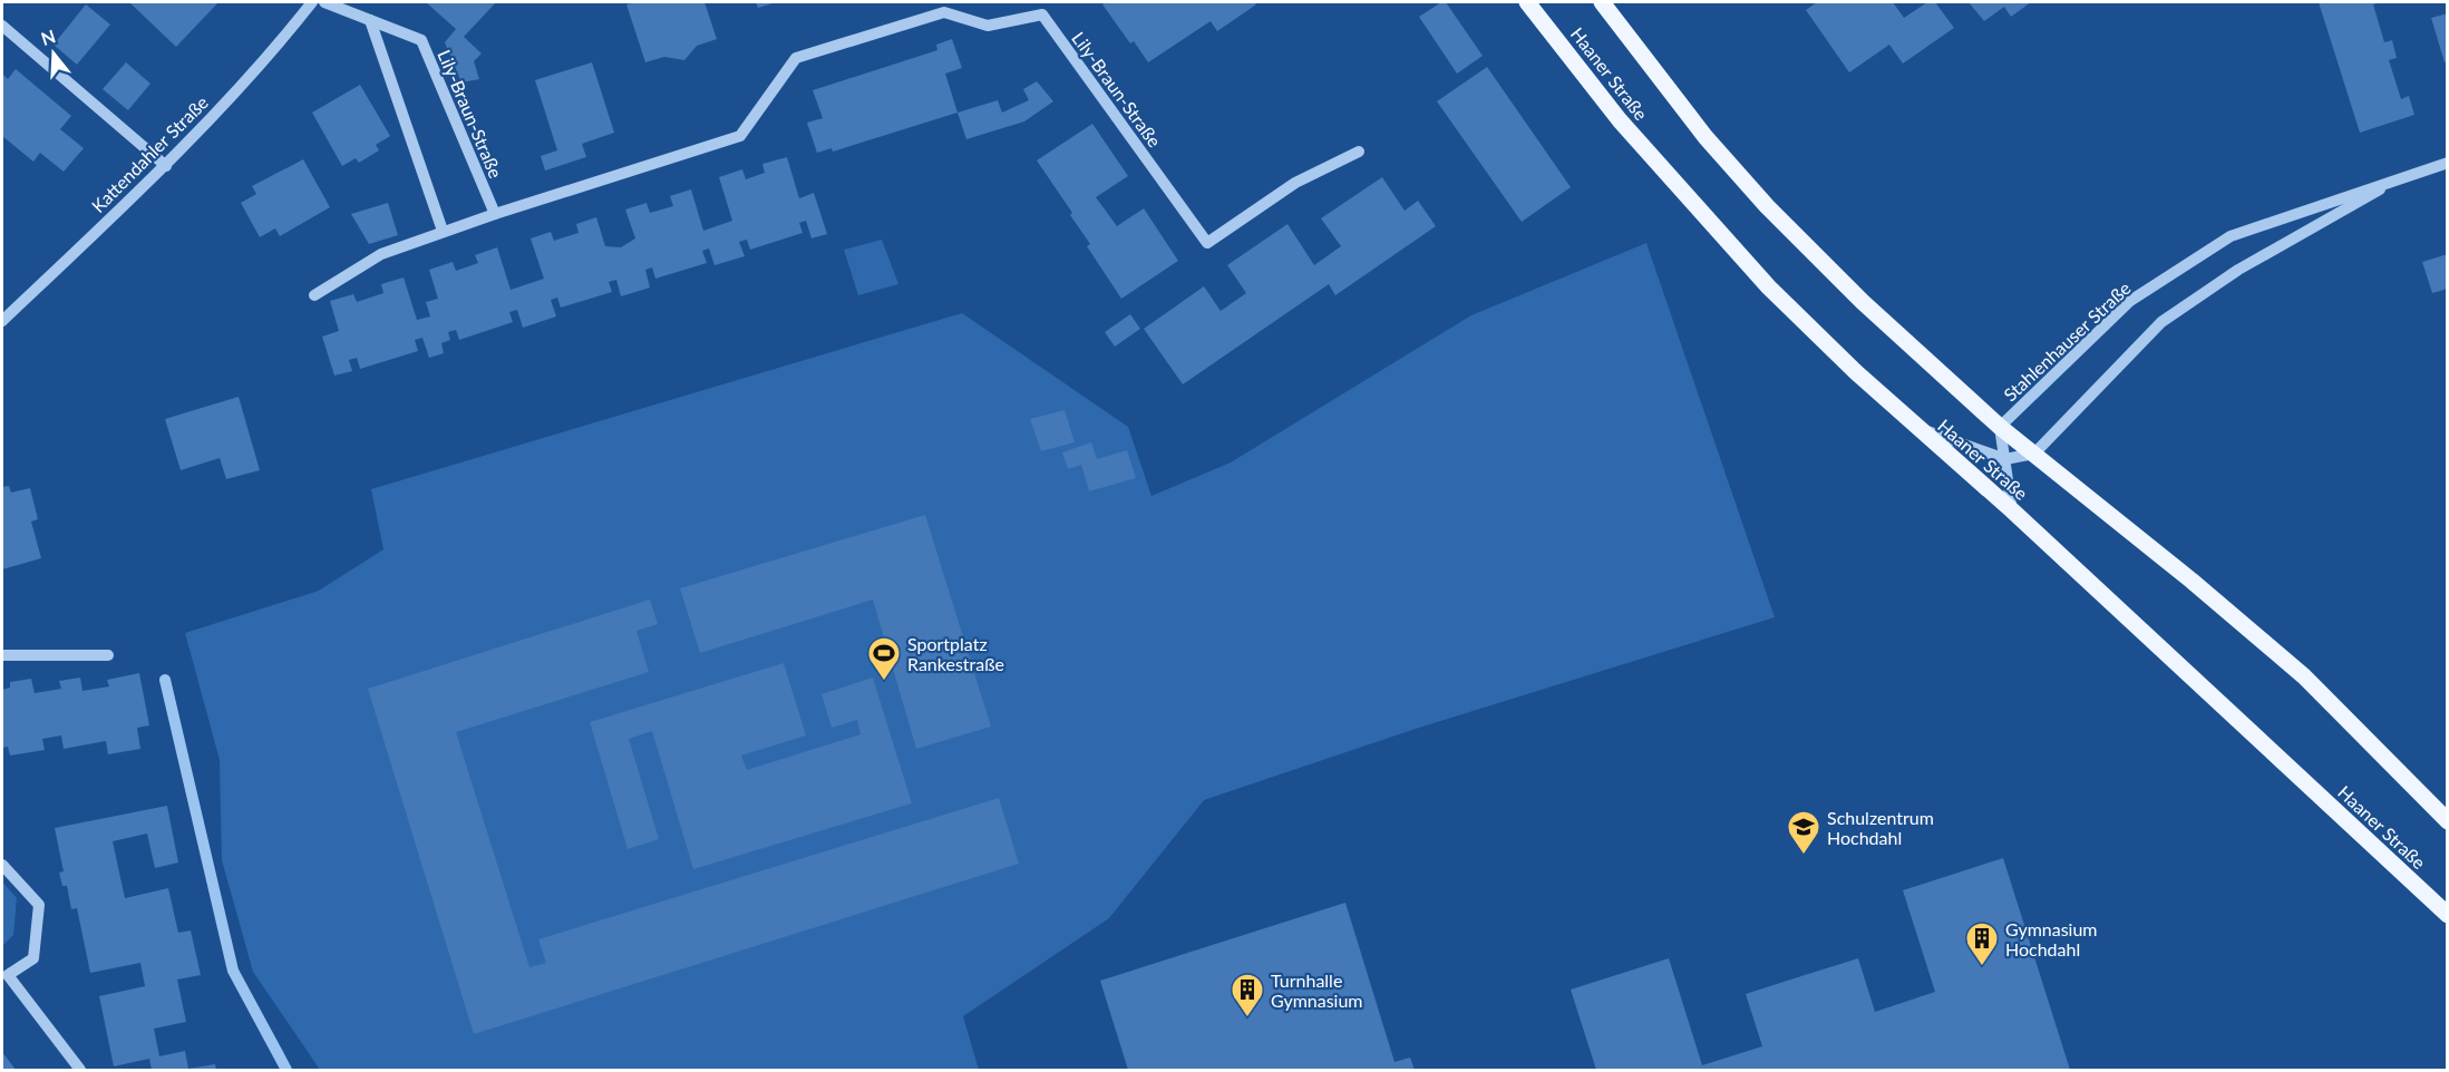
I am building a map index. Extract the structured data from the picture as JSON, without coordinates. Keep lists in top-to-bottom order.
{
  "streets": {
    "main road": ["Haaner Straße"],
    "street": ["Lily-Braun-Straße", "Kattendahler Straße", "Stahlenhauser Straße"]
  },
  "crossings": [
    ["Haaner Straße", "Stahlenhauser Straße"]
  ],
  "places": {
    "sports": ["Sportplatz Rankestraße"],
    "school or university": ["Schulzentrum Hochdahl"],
    "building": ["Gymnasium Hochdahl", "Turnhalle Gymnasium"]
  },
  "north": "top"
}
